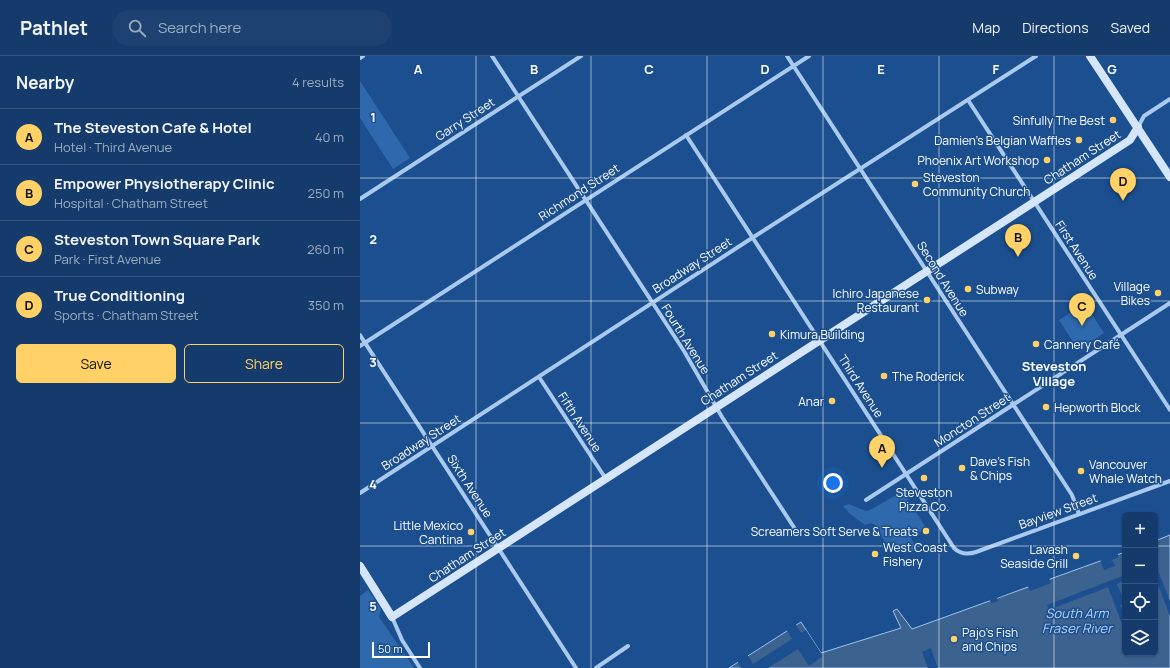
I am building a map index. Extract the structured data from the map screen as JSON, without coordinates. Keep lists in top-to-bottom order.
{
  "streets": {
    "street": [
      "Garry Street",
      "Chatham Street",
      "Richmond Street",
      "First Avenue",
      "Broadway Street",
      "Second Avenue",
      "Fourth Avenue",
      "Third Avenue",
      "Moncton Street",
      "Fifth Avenue",
      "Sixth Avenue",
      "Bayview Street"
    ]
  },
  "crossings": [
    ["Garry Street", "Fourth Avenue"],
    ["Chatham Street", "First Avenue"],
    ["Chatham Street", "Second Avenue"],
    ["Chatham Street", "Fourth Avenue"],
    ["Chatham Street", "Third Avenue"],
    ["Chatham Street", "Fifth Avenue"],
    ["Chatham Street", "Sixth Avenue"],
    ["Richmond Street", "Second Avenue"],
    ["Richmond Street", "Fourth Avenue"],
    ["Richmond Street", "Third Avenue"],
    ["Richmond Street", "Sixth Avenue"],
    ["First Avenue", "Broadway Street"],
    ["First Avenue", "Moncton Street"],
    ["Broadway Street", "Second Avenue"],
    ["Broadway Street", "Fourth Avenue"],
    ["Broadway Street", "Third Avenue"],
    ["Broadway Street", "Fifth Avenue"],
    ["Broadway Street", "Sixth Avenue"],
    ["Second Avenue", "Moncton Street"],
    ["Second Avenue", "Bayview Street"],
    ["Third Avenue", "Moncton Street"],
    ["Third Avenue", "Bayview Street"]
  ],
  "districts": ["Steveston Village"],
  "water": ["South Arm Fraser River"],
  "places": [
    "Sinfully The Best",
    "Damien's Belgian Waffles",
    "Phoenix Art Workshop",
    "Steveston Community Church",
    "Subway",
    "Village Bikes",
    "Ichiro Japanese Restaurant",
    "Kimura Building",
    "Cannery Café",
    "The Roderick",
    "Anar",
    "Hepworth Block",
    "Dave's Fish & Chips",
    "Vancouver Whale Watch",
    "Steveston Pizza Co.",
    "Screamers Soft Serve & Treats",
    "Little Mexico Cantina",
    "West Coast Fishery",
    "Lavash Seaside Grill",
    "Pajo's Fish and Chips"
  ],
  "scale_bar": "50 m",
  "page": {
    "header": "Pathlet",
    "search": "Search here",
    "nav": ["Map", "Directions", "Saved"],
    "heading": ["Nearby", "4 results"],
    "list": [
      {
        "mark": "A",
        "name": "The Steveston Cafe & Hotel",
        "note": "Hotel · Third Avenue",
        "value": "40 m"
      },
      {
        "mark": "B",
        "name": "Empower Physiotherapy Clinic",
        "note": "Hospital · Chatham Street",
        "value": "250 m"
      },
      {
        "mark": "C",
        "name": "Steveston Town Square Park",
        "note": "Park · First Avenue",
        "value": "260 m"
      },
      {
        "mark": "D",
        "name": "True Conditioning",
        "note": "Sports · Chatham Street",
        "value": "350 m"
      }
    ],
    "pins": [
      "D",
      "B",
      "C",
      "A"
    ],
    "buttons": ["Save", "Share"],
    "map_buttons": ["+", "−"],
    "scale": "50 m"
  },
  "grid": {
    "columns": [
      "A",
      "B",
      "C",
      "D",
      "E",
      "F",
      "G"
    ],
    "rows": [
      "1",
      "2",
      "3",
      "4",
      "5"
    ]
  }
}
